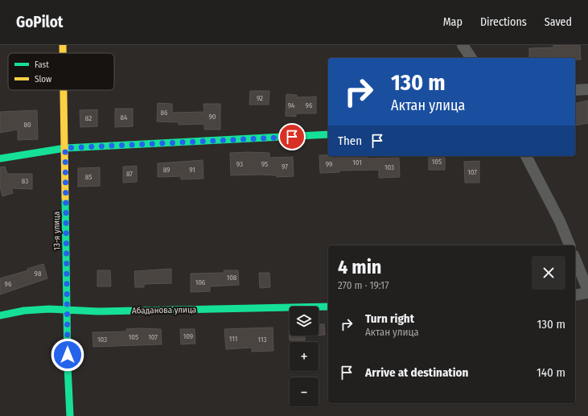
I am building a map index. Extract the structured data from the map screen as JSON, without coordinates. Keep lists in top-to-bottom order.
{
  "streets": {
    "street": ["13-я улица", "Абаданова улица"]
  },
  "crossings": [
    ["13-я улица", "Абаданова улица"]
  ],
  "house_numbers": [
    "92",
    "94",
    "96",
    "86",
    "90",
    "84",
    "82",
    "80",
    "105",
    "101",
    "93",
    "95",
    "99",
    "97",
    "103",
    "89",
    "91",
    "107",
    "87",
    "85",
    "83",
    "98",
    "108",
    "106",
    "96",
    "109",
    "105",
    "107",
    "111",
    "103",
    "113"
  ],
  "legend": ["Fast", "Slow"],
  "page": {
    "header": "GoPilot",
    "nav": ["Map", "Directions", "Saved"],
    "turn": ["130 m", "Актан улица"],
    "then": "Then",
    "heading": ["4 min", "270 m · 19:17"],
    "list": [
      {
        "name": "Turn right",
        "note": "Актан улица",
        "value": "130 m"
      },
      {
        "name": "Arrive at destination",
        "value": "140 m"
      }
    ],
    "map_buttons": ["+", "−"]
  }
}
